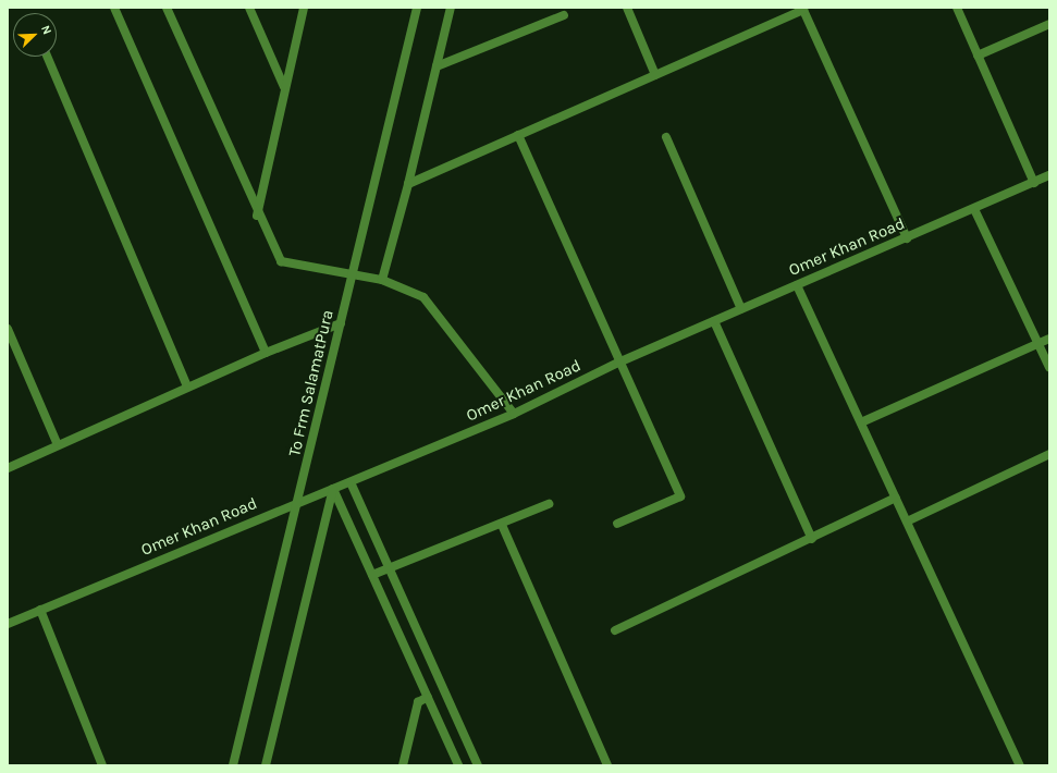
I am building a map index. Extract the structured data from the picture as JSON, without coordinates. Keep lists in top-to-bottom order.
{
  "streets": {
    "street": ["Omer Khan Road", "To Frm SalamatPura"]
  },
  "crossings": [
    ["Omer Khan Road", "To Frm SalamatPura"]
  ],
  "north": "top right"
}
